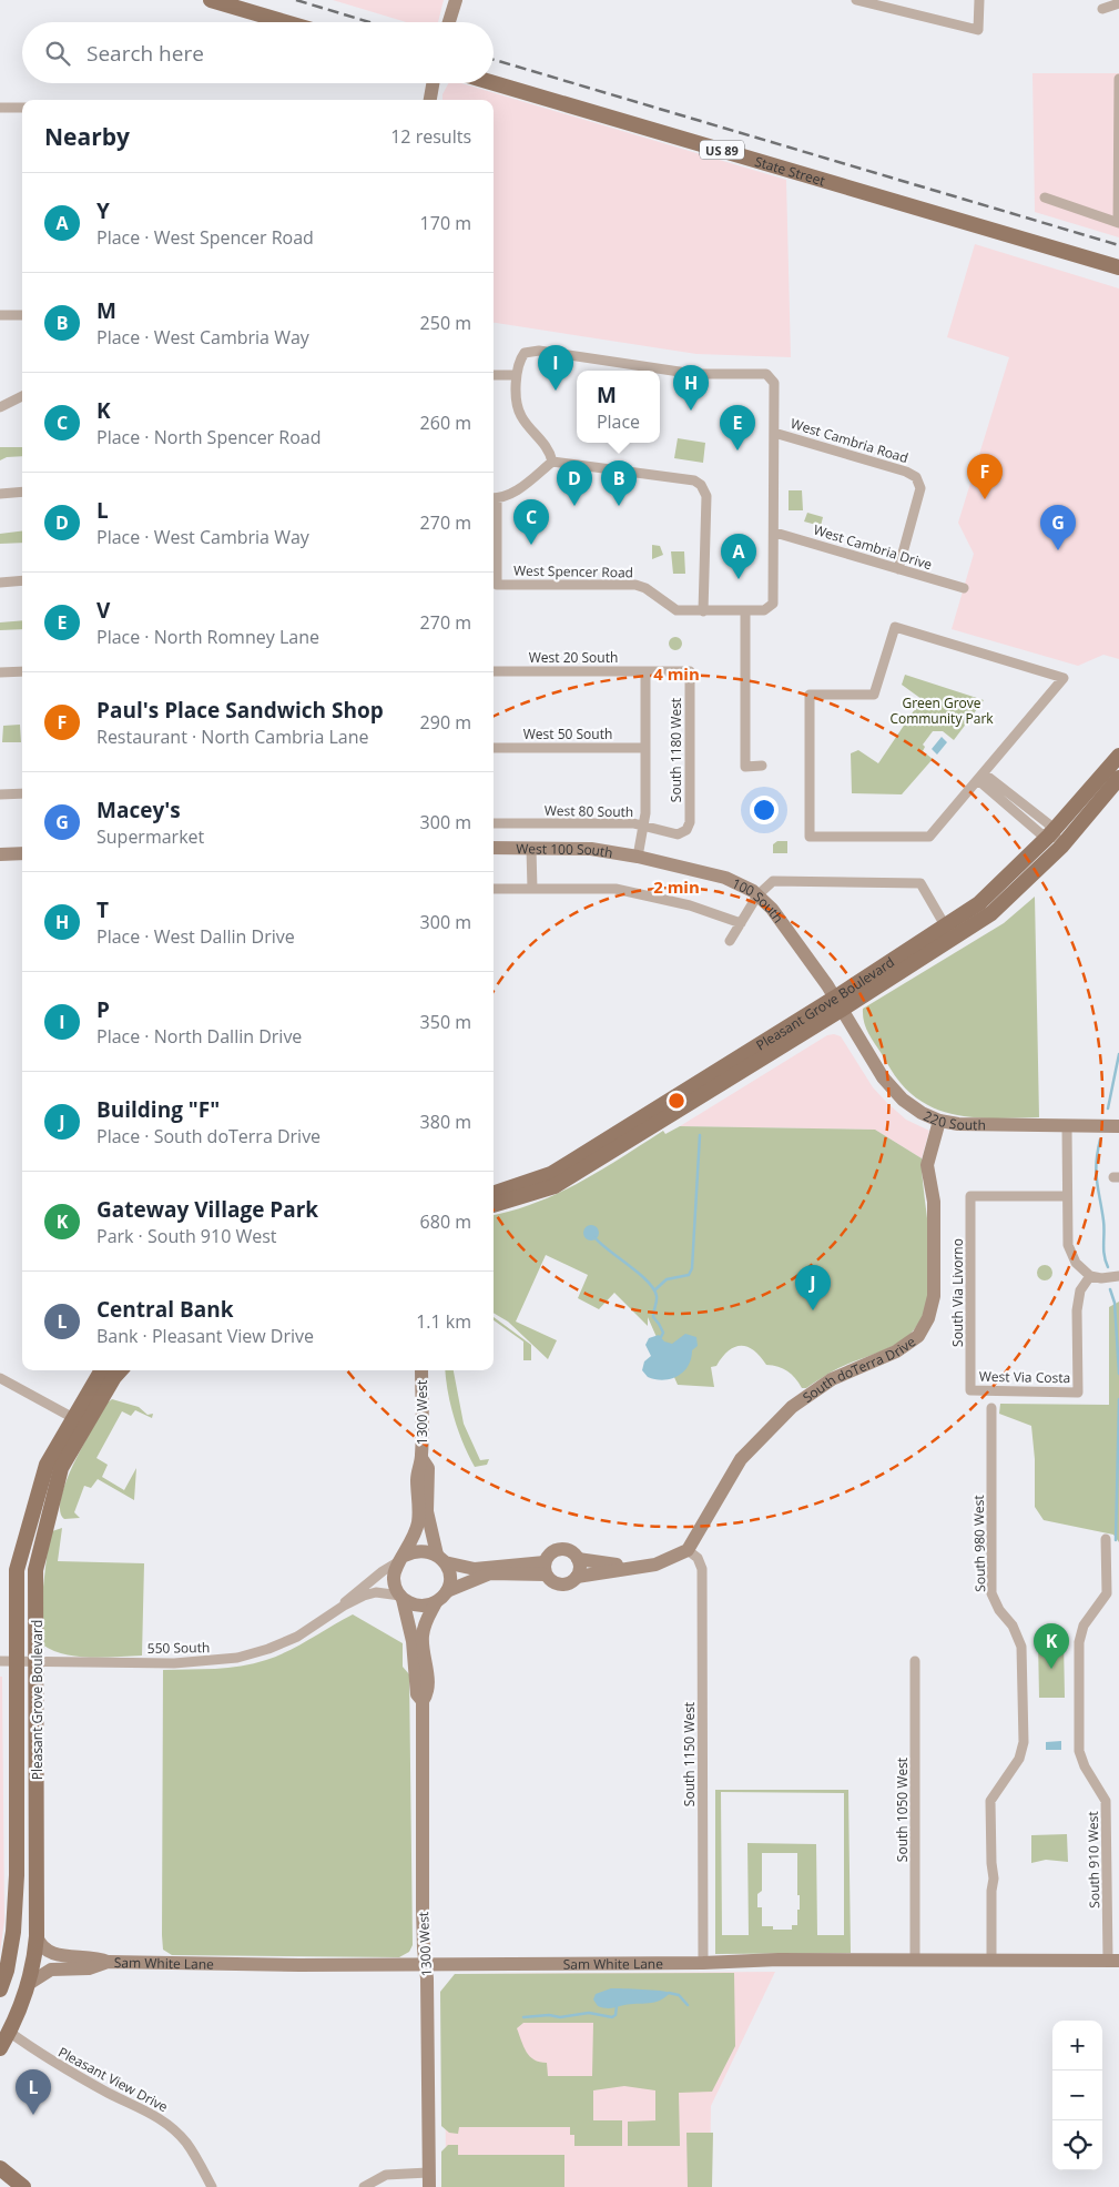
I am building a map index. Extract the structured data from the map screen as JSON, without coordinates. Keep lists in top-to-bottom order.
{
  "streets": {
    "main road": ["US 89", "State Street", "Pleasant Grove Boulevard"],
    "street": [
      "West Cambria Road",
      "West Cambria Drive",
      "West Spencer Road",
      "West 20 South",
      "West 50 South",
      "South 1180 West",
      "West 80 South",
      "West 100 South",
      "100 South",
      "220 South",
      "South Via Livorno",
      "South doTerra Drive",
      "West Via Costa",
      "1300 West",
      "South 980 West",
      "550 South",
      "South 1150 West",
      "South 1050 West",
      "South 910 West",
      "Sam White Lane",
      "Pleasant View Drive"
    ]
  },
  "crossings": [
    ["West Cambria Road", "West Cambria Drive"],
    ["West Cambria Drive", "West Spencer Road"],
    ["West 20 South", "South 1180 West"],
    ["South 1180 West", "West 80 South"],
    ["West 100 South", "100 South"],
    ["100 South", "Pleasant Grove Boulevard"],
    ["100 South", "220 South"],
    ["Pleasant Grove Boulevard", "220 South"],
    ["Pleasant Grove Boulevard", "550 South"],
    ["Pleasant Grove Boulevard", "Sam White Lane"],
    ["Pleasant Grove Boulevard", "Pleasant View Drive"],
    ["220 South", "South doTerra Drive"],
    ["South Via Livorno", "West Via Costa"],
    ["South doTerra Drive", "South 1150 West"],
    ["1300 West", "Sam White Lane"],
    ["South 980 West", "Sam White Lane"],
    ["South 1150 West", "Sam White Lane"],
    ["South 1050 West", "Sam White Lane"],
    ["South 910 West", "Sam White Lane"]
  ],
  "parks": ["Green Grove Community Park"],
  "page": {
    "search": "Search here",
    "heading": ["Nearby", "12 results"],
    "list": [
      {
        "mark": "A",
        "name": "Y",
        "note": "Place · West Spencer Road",
        "value": "170 m"
      },
      {
        "mark": "B",
        "name": "M",
        "note": "Place · West Cambria Way",
        "value": "250 m"
      },
      {
        "mark": "C",
        "name": "K",
        "note": "Place · North Spencer Road",
        "value": "260 m"
      },
      {
        "mark": "D",
        "name": "L",
        "note": "Place · West Cambria Way",
        "value": "270 m"
      },
      {
        "mark": "E",
        "name": "V",
        "note": "Place · North Romney Lane",
        "value": "270 m"
      },
      {
        "mark": "F",
        "name": "Paul's Place Sandwich Shop",
        "note": "Restaurant · North Cambria Lane",
        "value": "290 m"
      },
      {
        "mark": "G",
        "name": "Macey's",
        "note": "Supermarket",
        "value": "300 m"
      },
      {
        "mark": "H",
        "name": "T",
        "note": "Place · West Dallin Drive",
        "value": "300 m"
      },
      {
        "mark": "I",
        "name": "P",
        "note": "Place · North Dallin Drive",
        "value": "350 m"
      },
      {
        "mark": "J",
        "name": "Building \"F\"",
        "note": "Place · South doTerra Drive",
        "value": "380 m"
      },
      {
        "mark": "K",
        "name": "Gateway Village Park",
        "note": "Park · South 910 West",
        "value": "680 m"
      },
      {
        "mark": "L",
        "name": "Central Bank",
        "note": "Bank · Pleasant View Drive",
        "value": "1.1 km"
      }
    ],
    "pins": [
      "I",
      "H",
      "E",
      "F",
      "B",
      "D",
      "C",
      "G",
      "A",
      "J",
      "K",
      "L"
    ],
    "popup": ["M", "Place"],
    "map_buttons": ["+", "−"]
  },
  "rings": ["4 min", "2 min"]
}
